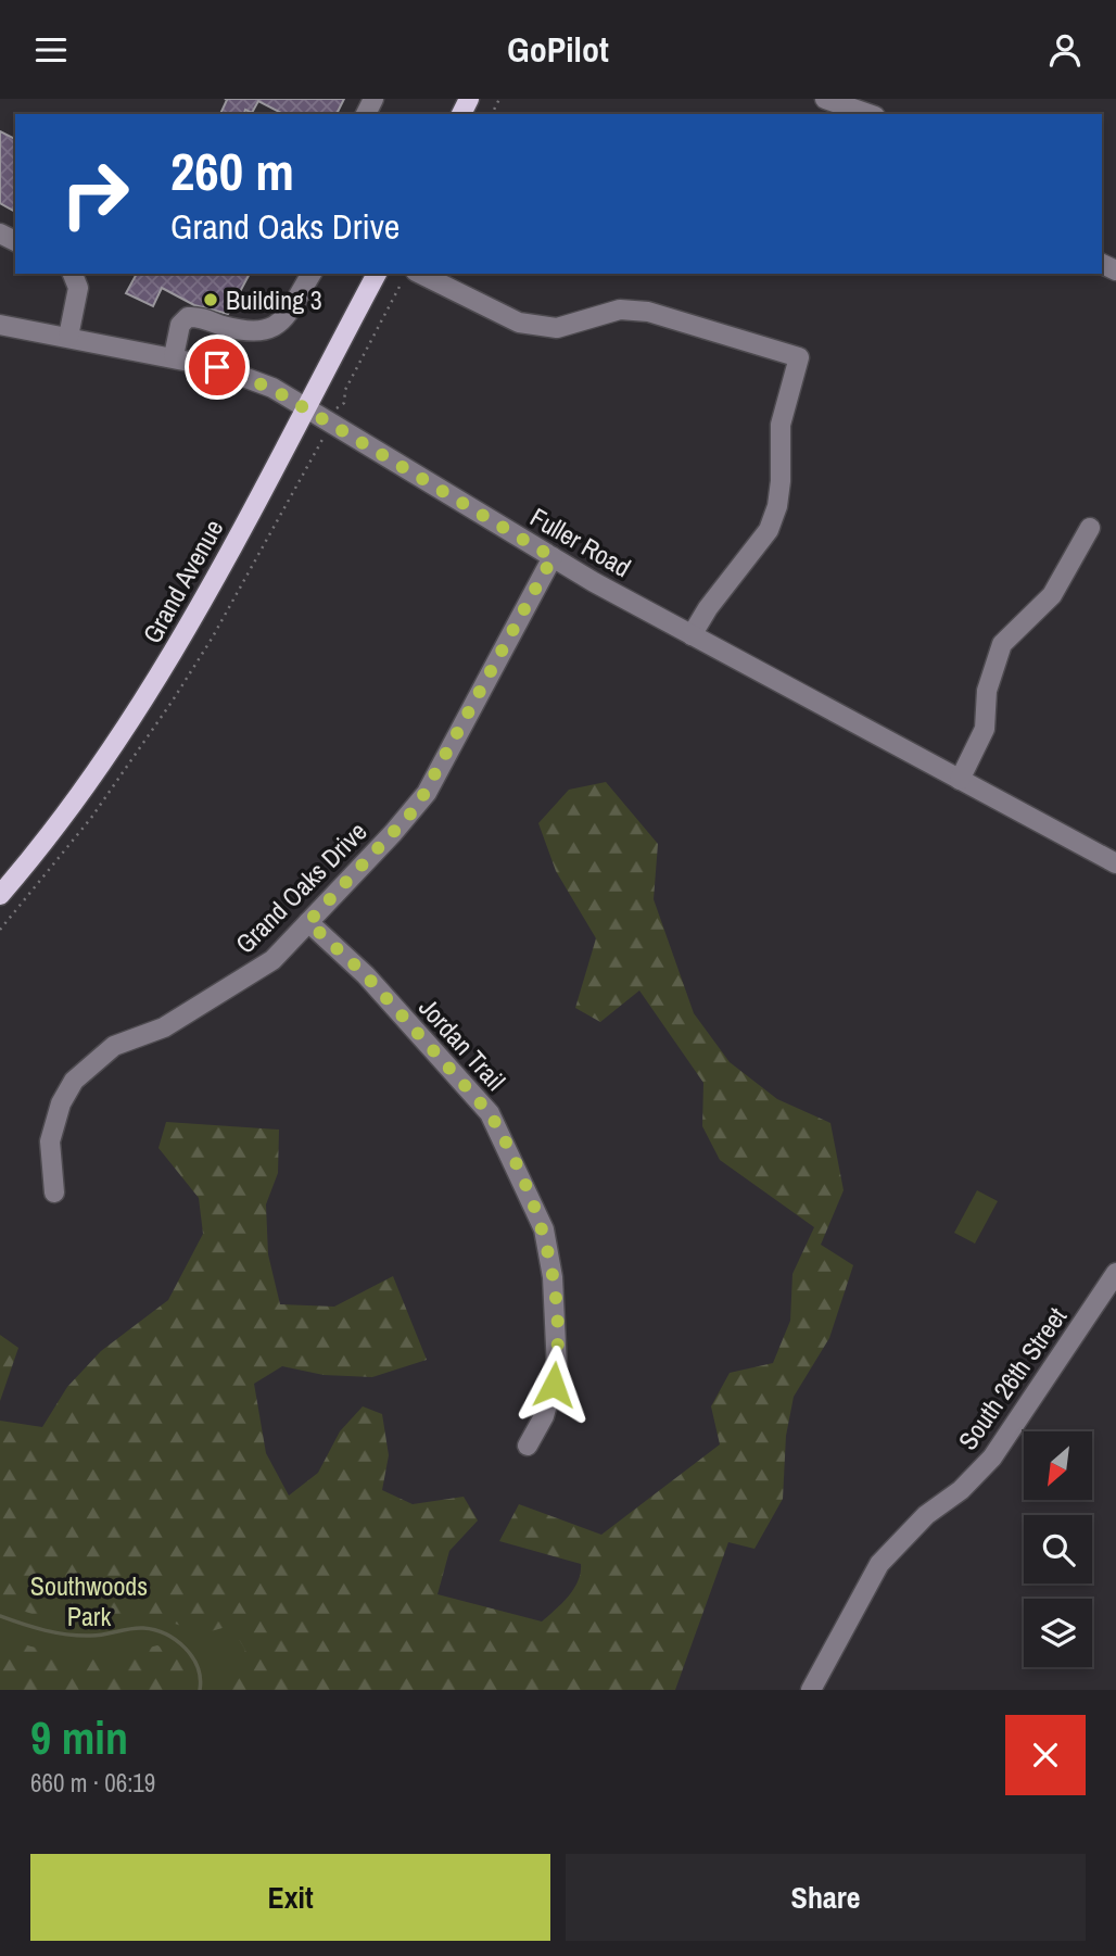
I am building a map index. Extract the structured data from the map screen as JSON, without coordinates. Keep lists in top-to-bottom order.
{
  "streets": {
    "main road": ["Grand Avenue"],
    "street": [
      "Fuller Road",
      "Grand Oaks Drive",
      "Jordan Trail",
      "South 26th Street"
    ]
  },
  "crossings": [
    ["Fuller Road", "Grand Avenue"],
    ["Fuller Road", "Grand Oaks Drive"],
    ["Grand Oaks Drive", "Jordan Trail"]
  ],
  "parks": ["Southwoods Park"],
  "places": ["Building 3"],
  "north": "bottom left",
  "page": {
    "header": "GoPilot",
    "turn": ["260 m", "Grand Oaks Drive"],
    "heading": ["9 min", "660 m · 06:19"],
    "buttons": ["Exit", "Share"]
  }
}
